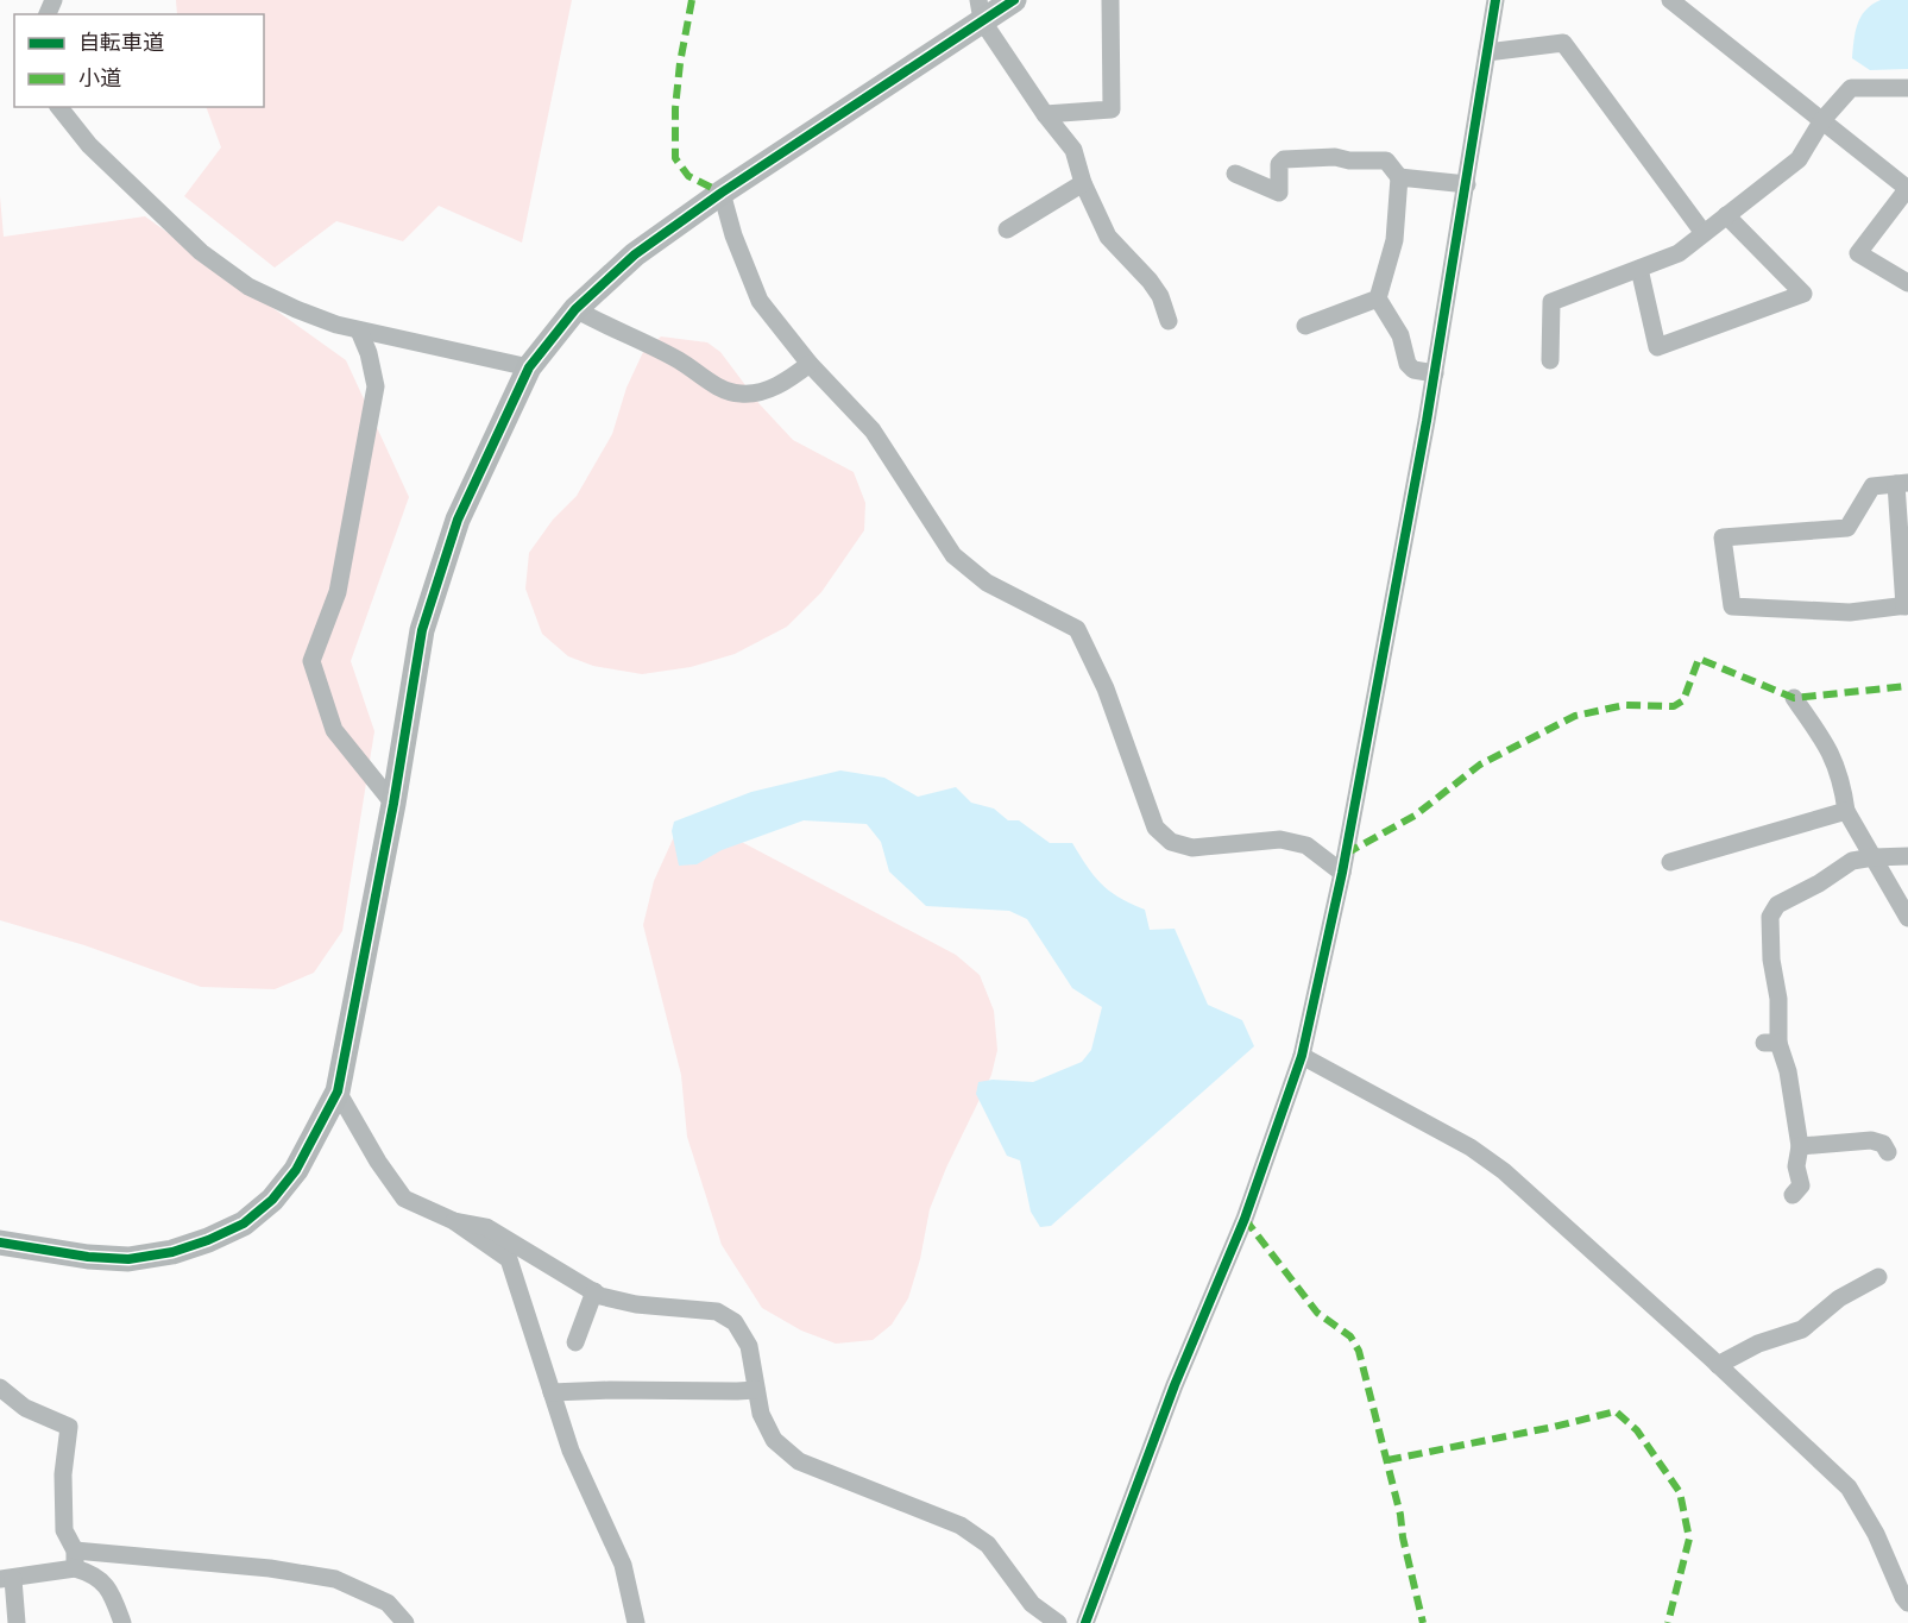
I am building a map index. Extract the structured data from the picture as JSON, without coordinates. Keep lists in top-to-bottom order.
{
  "legend": ["自転車道", "小道"]
}
